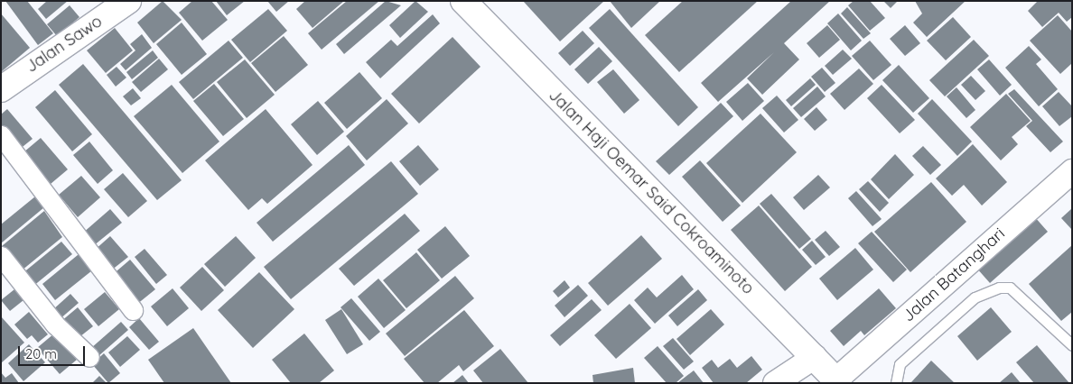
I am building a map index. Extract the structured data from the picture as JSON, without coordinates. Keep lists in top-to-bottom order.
{
  "streets": {
    "main road": ["Jalan Sawo", "Jalan Haji Oemar Said Cokroaminoto"],
    "street": ["Jalan Batanghari"]
  },
  "crossings": [
    ["Jalan Haji Oemar Said Cokroaminoto", "Jalan Batanghari"]
  ],
  "scale_bar": "20 m"
}
